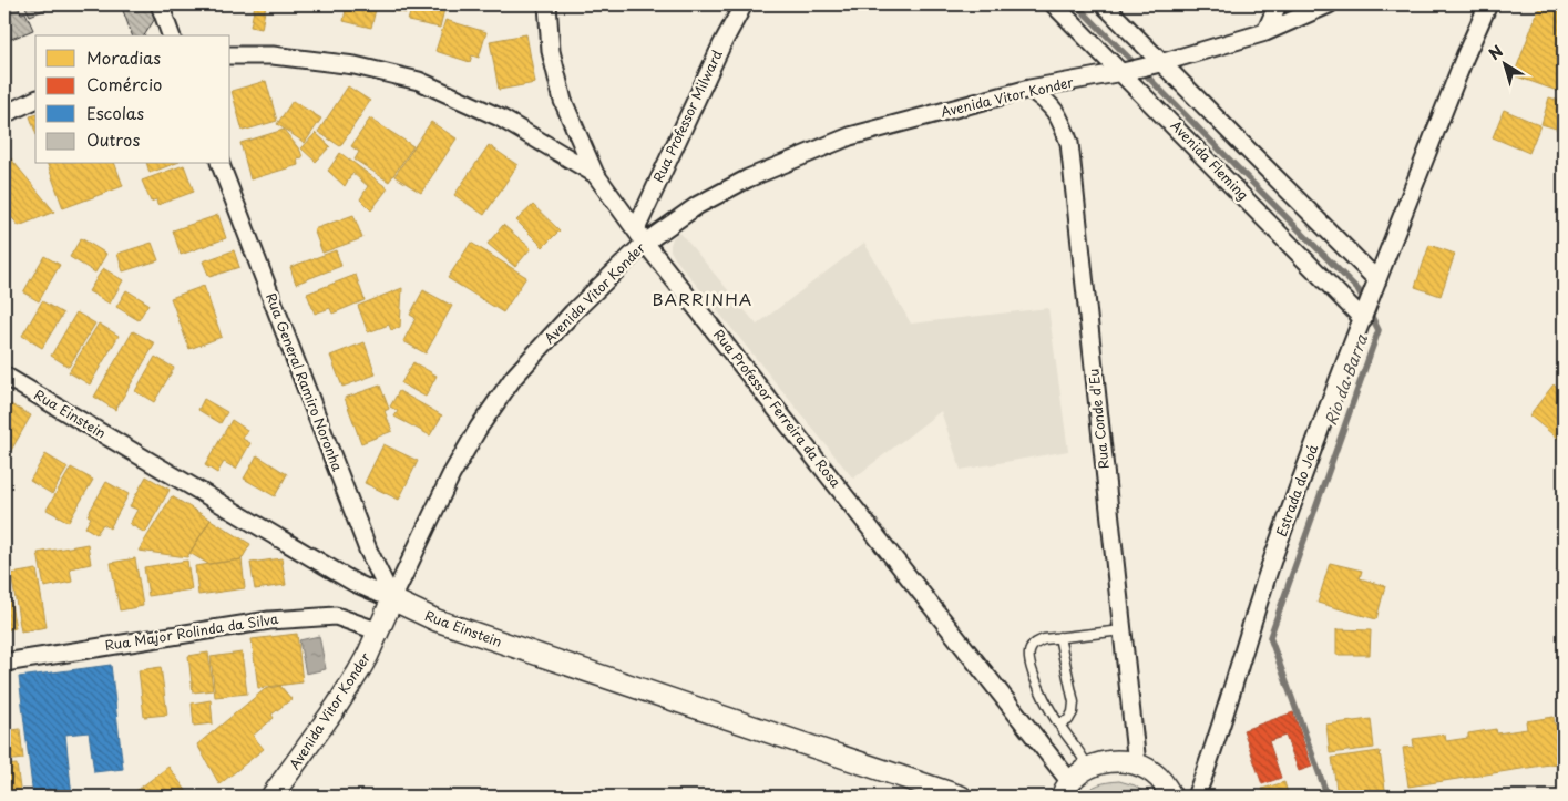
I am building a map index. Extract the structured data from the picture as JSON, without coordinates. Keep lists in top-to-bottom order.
{
  "streets": {
    "street": [
      "Avenida Vitor Konder",
      "Rua Professor Milward",
      "Avenida Fleming",
      "Rua General Ramiro Noronha",
      "Rua Professor Ferreira da Rosa",
      "Rua Einstein",
      "Rua Conde d'Eu",
      "Estrada do Joá",
      "Rua Major Rolinda da Silva"
    ]
  },
  "crossings": [
    ["Avenida Vitor Konder", "Rua Professor Milward"],
    ["Avenida Vitor Konder", "Avenida Fleming"],
    ["Avenida Vitor Konder", "Rua General Ramiro Noronha"],
    ["Avenida Vitor Konder", "Rua Professor Ferreira da Rosa"],
    ["Avenida Vitor Konder", "Rua Einstein"],
    ["Avenida Vitor Konder", "Rua Conde d'Eu"],
    ["Avenida Vitor Konder", "Rua Major Rolinda da Silva"],
    ["Rua Professor Milward", "Rua Professor Ferreira da Rosa"],
    ["Avenida Fleming", "Estrada do Joá"],
    ["Rua General Ramiro Noronha", "Rua Einstein"]
  ],
  "districts": ["BARRINHA"],
  "water": ["Rio da Barra"],
  "legend": [
    "Moradias",
    "Comércio",
    "Escolas",
    "Outros"
  ],
  "north": "top left"
}
